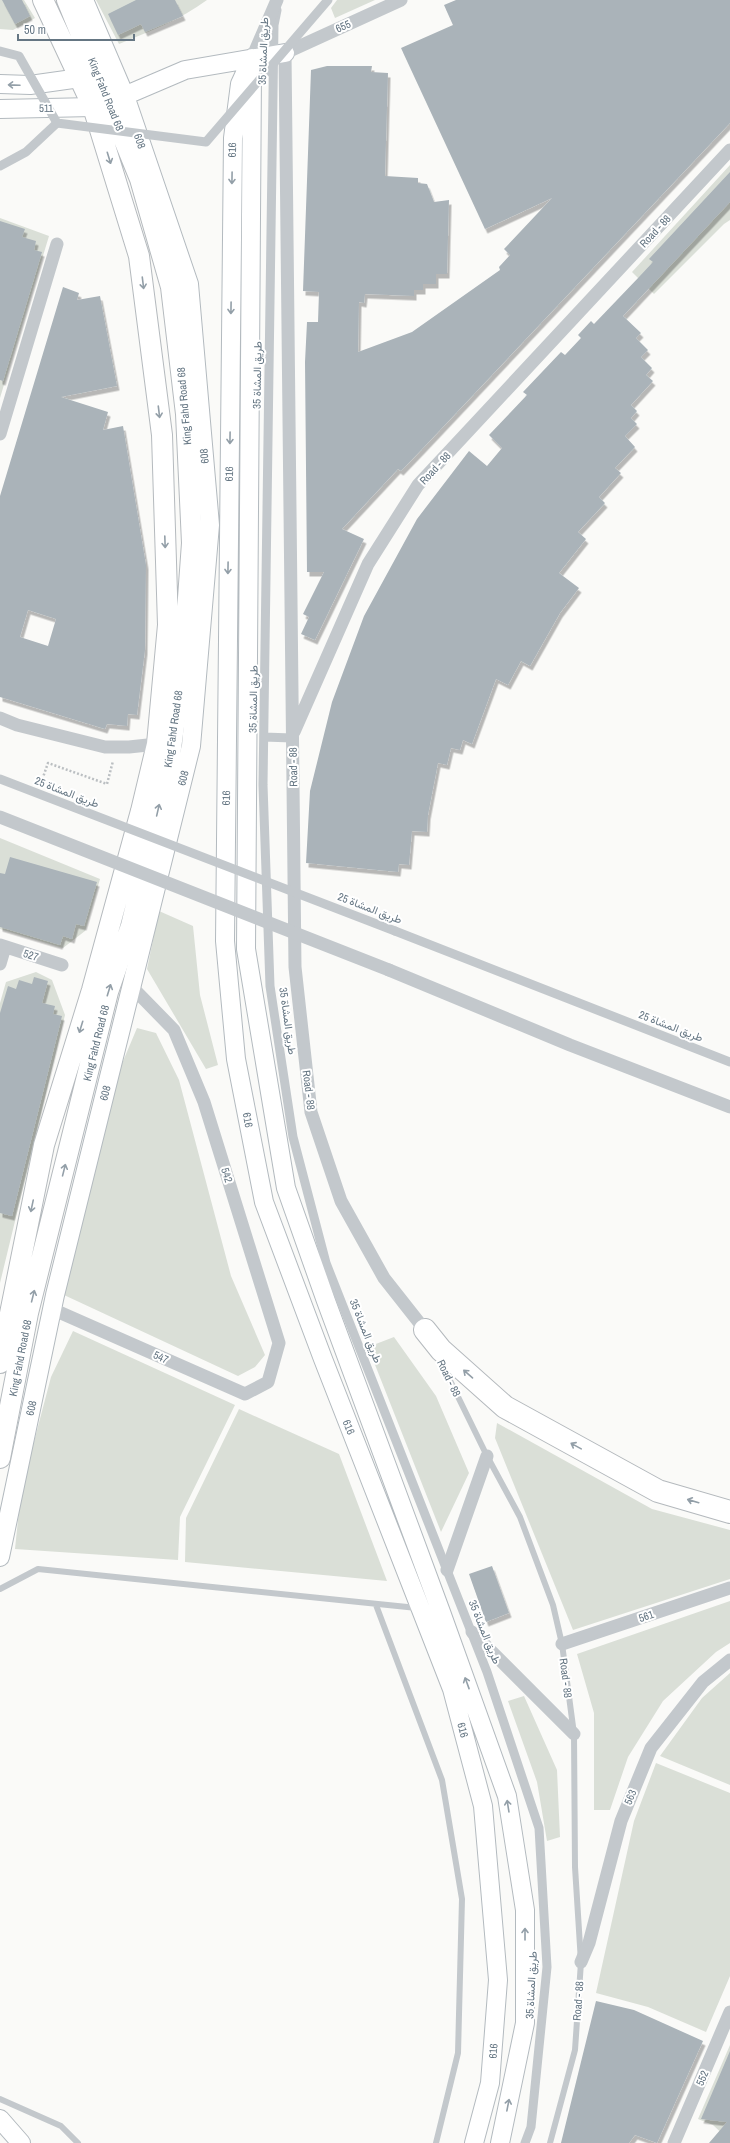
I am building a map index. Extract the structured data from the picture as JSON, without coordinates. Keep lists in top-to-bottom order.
{
  "streets": {
    "main road": [
      "King Fahd Road 68",
      "511",
      "608",
      "616"
    ],
    "street": [
      "655",
      "طريق المشاة 35",
      "Road - 88",
      "طريق المشاة 25",
      "527",
      "542",
      "547",
      "561",
      "563",
      "552"
    ]
  },
  "crossings": [
    ["655", "طريق المشاة 35"],
    ["طريق المشاة 35", "616"],
    ["King Fahd Road 68", "511"],
    ["King Fahd Road 68", "608"],
    ["511", "608"],
    ["608", "542"],
    ["608", "547"],
    ["Road - 88", "561"],
    ["Road - 88", "563"],
    ["542", "547"]
  ],
  "scale_bar": "50 m"
}
